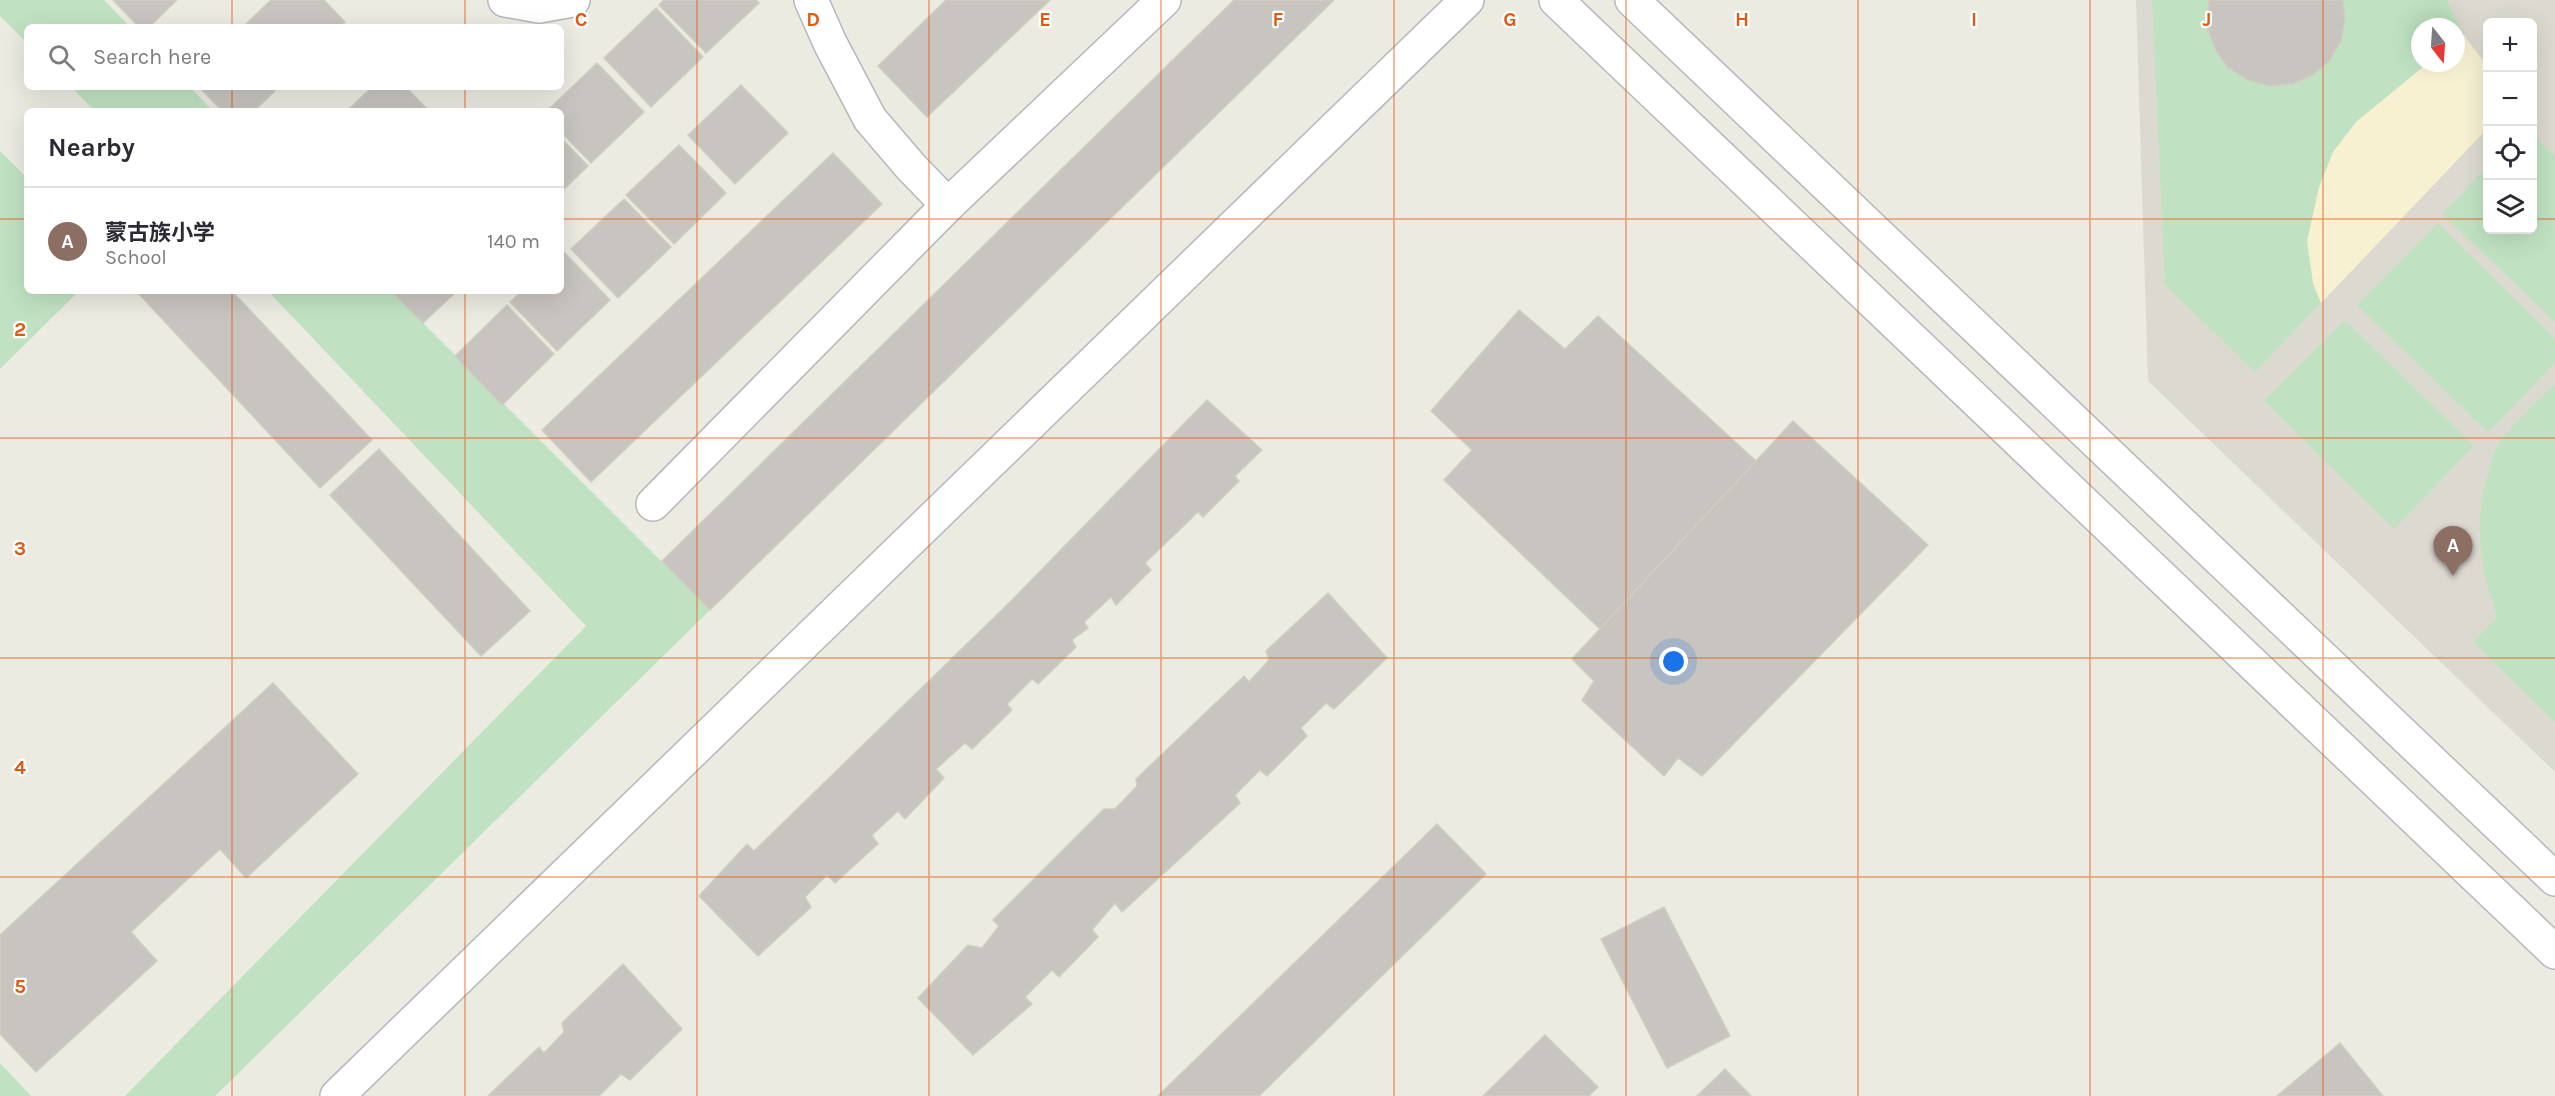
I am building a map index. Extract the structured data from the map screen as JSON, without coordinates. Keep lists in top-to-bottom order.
{
  "north": "bottom",
  "page": {
    "map_buttons": ["+", "−"],
    "search": "Search here",
    "heading": "Nearby",
    "list": [
      {
        "mark": "A",
        "name": "蒙古族小学",
        "note": "School",
        "value": "140 m"
      }
    ],
    "pins": "A"
  },
  "grid": {
    "columns": [
      "C",
      "D",
      "E",
      "F",
      "G",
      "H",
      "I",
      "J"
    ],
    "rows": [
      "2",
      "3",
      "4",
      "5"
    ]
  }
}
